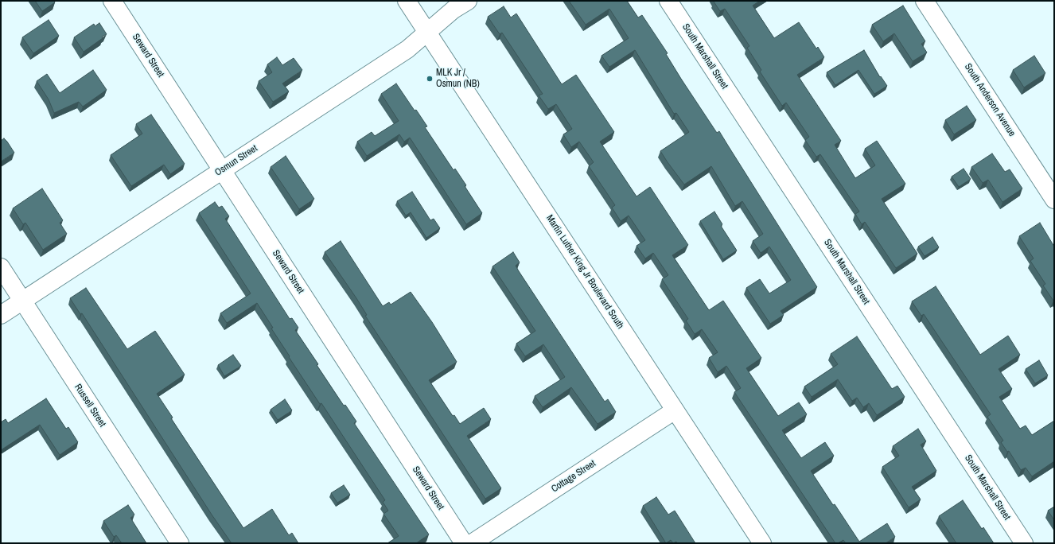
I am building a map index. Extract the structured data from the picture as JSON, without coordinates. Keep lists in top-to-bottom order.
{
  "streets": {
    "street": [
      "Seward Street",
      "South Marshall Street",
      "South Anderson Avenue",
      "Osmun Street",
      "Martin Luther King Jr Boulevard South",
      "Russell Street",
      "Cottage Street"
    ]
  },
  "crossings": [
    ["Seward Street", "Osmun Street"],
    ["Osmun Street", "Martin Luther King Jr Boulevard South"],
    ["Osmun Street", "Russell Street"],
    ["Martin Luther King Jr Boulevard South", "Cottage Street"]
  ],
  "places": ["MLK Jr / Osmun (NB)"]
}
